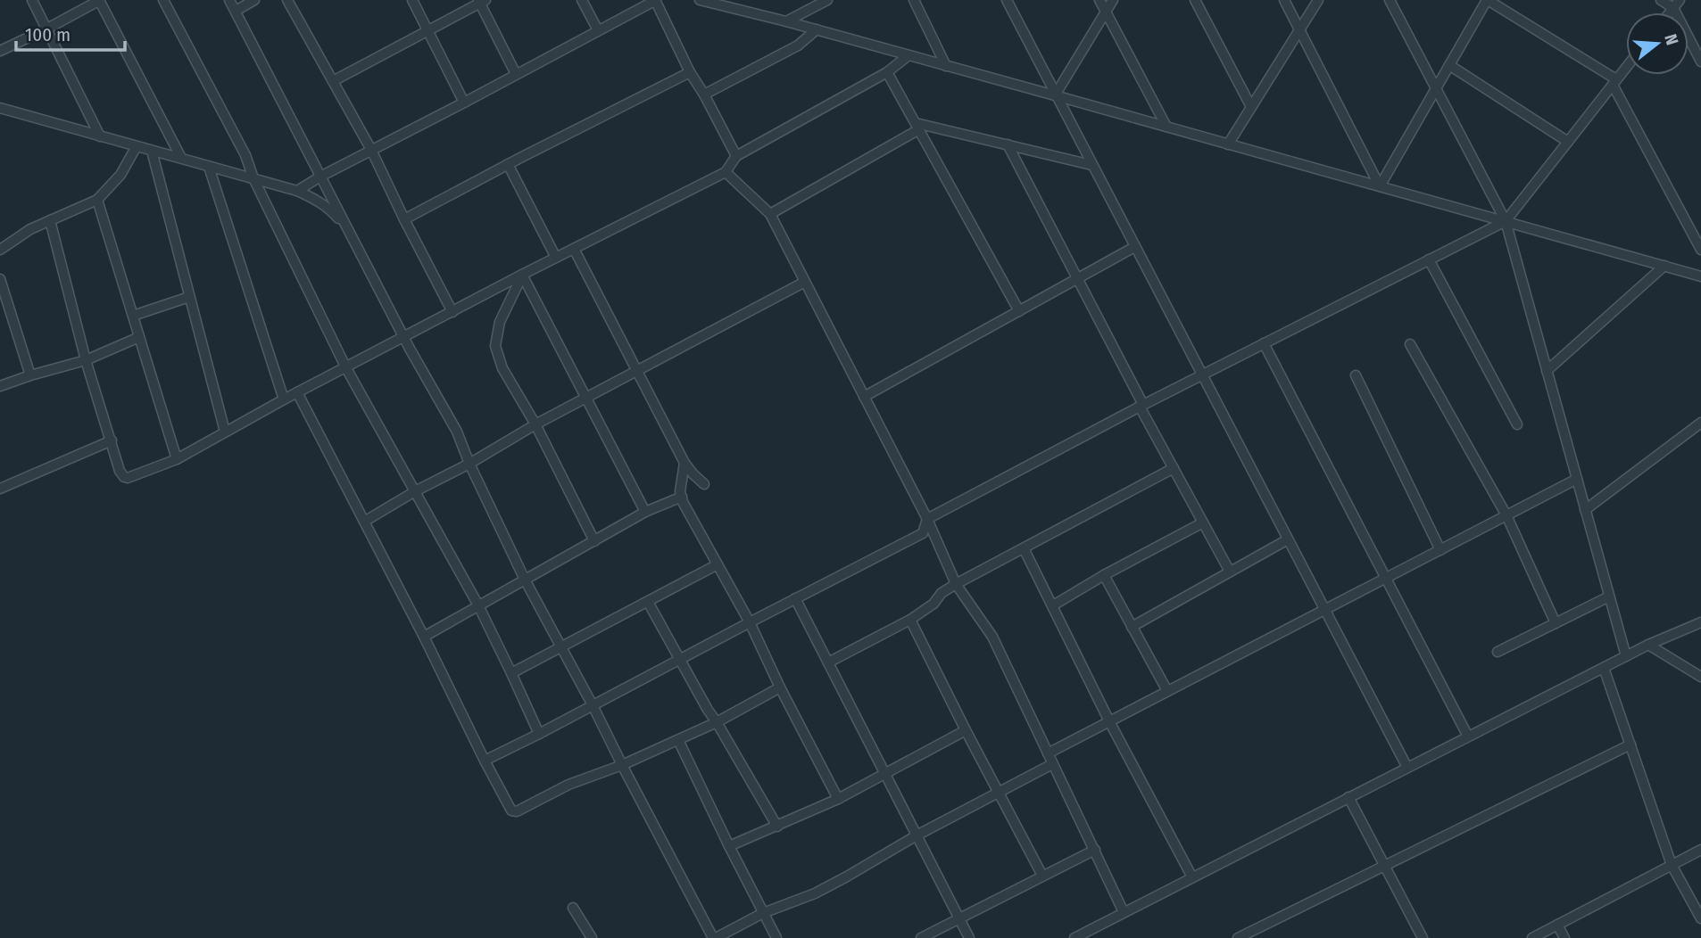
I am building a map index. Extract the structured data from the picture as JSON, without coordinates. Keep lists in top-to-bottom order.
{
  "scale_bar": "100 m",
  "north": "right"
}
